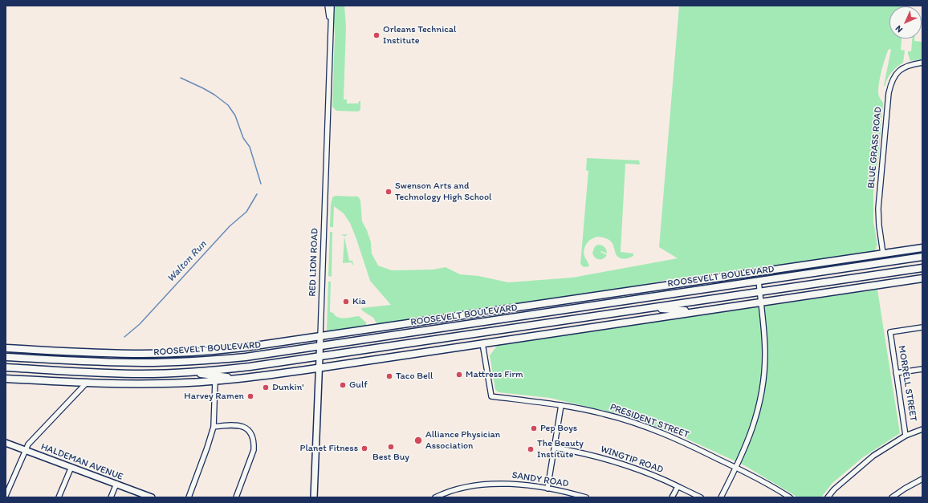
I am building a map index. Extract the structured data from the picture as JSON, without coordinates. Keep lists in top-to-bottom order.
{
  "streets": {
    "highway": ["ROOSEVELT BOULEVARD"],
    "main road": ["RED LION ROAD", "HALDEMAN AVENUE"],
    "street": [
      "BLUE GRASS ROAD",
      "MORRELL STREET",
      "PRESIDENT STREET",
      "WINGTIP ROAD",
      "SANDY ROAD"
    ]
  },
  "crossings": [
    ["BLUE GRASS ROAD", "ROOSEVELT BOULEVARD"],
    ["RED LION ROAD", "ROOSEVELT BOULEVARD"]
  ],
  "water": ["Walton Run"],
  "places": [
    "Orleans Technical Institute",
    "Swenson Arts and Technology High School",
    "Kia",
    "Mattress Firm",
    "Taco Bell",
    "Gulf",
    "Dunkin'",
    "Harvey Ramen",
    "Pep Boys",
    "Alliance Physician Association",
    "Best Buy",
    "Planet Fitness",
    "The Beauty Institute"
  ],
  "north": "bottom left"
}
